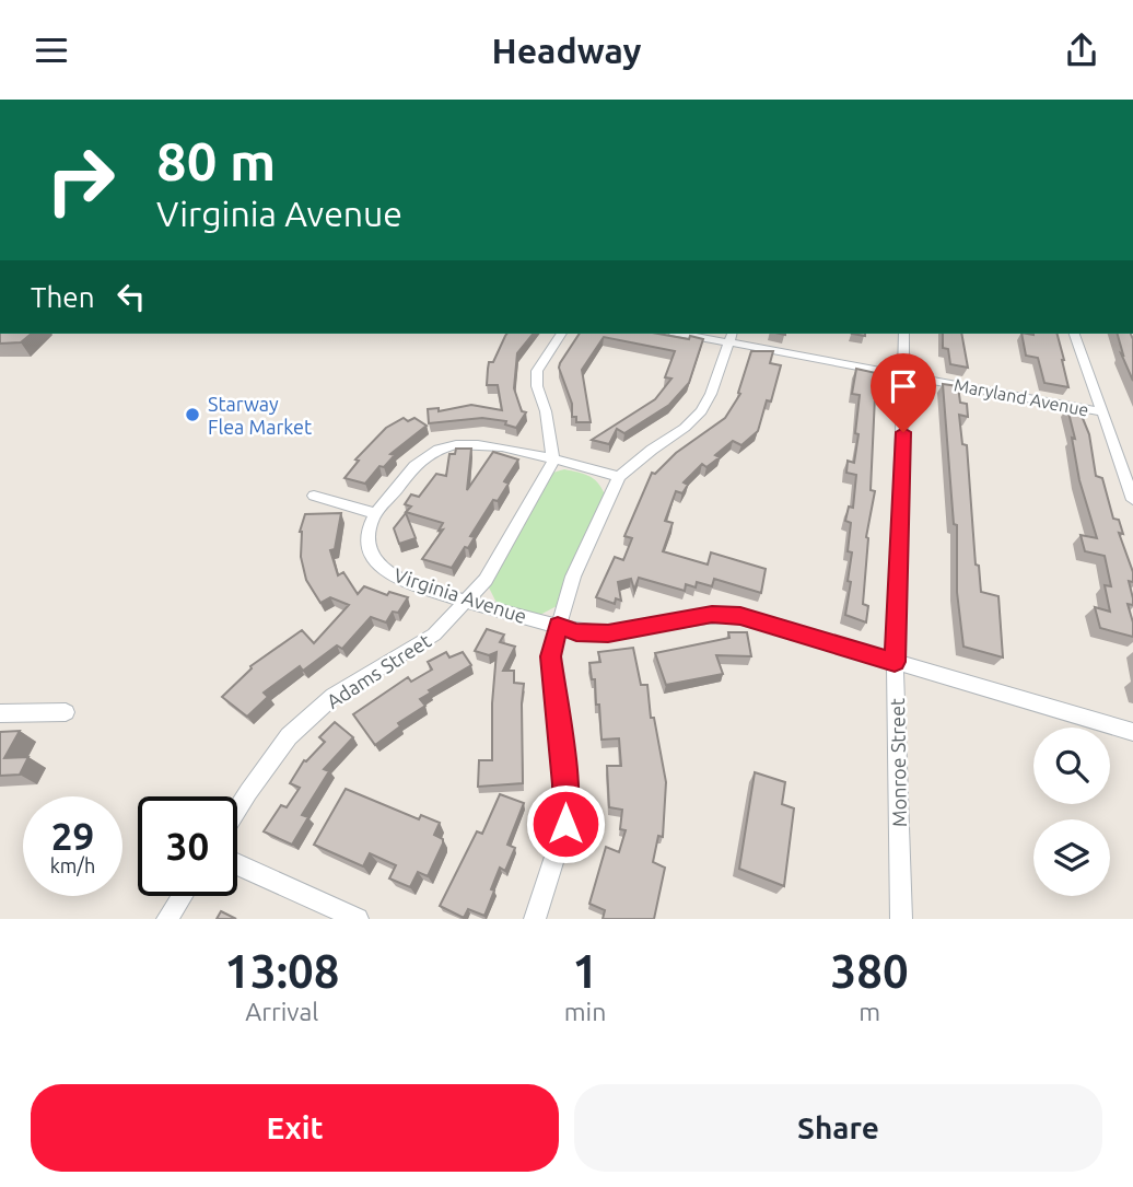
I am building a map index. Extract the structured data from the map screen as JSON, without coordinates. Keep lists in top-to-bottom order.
{
  "streets": {
    "street": [
      "Maryland Avenue",
      "Virginia Avenue",
      "Adams Street",
      "Monroe Street"
    ]
  },
  "crossings": [
    ["Maryland Avenue", "Monroe Street"],
    ["Virginia Avenue", "Adams Street"],
    ["Virginia Avenue", "Monroe Street"]
  ],
  "places": ["Starway Flea Market"],
  "page": {
    "header": "Headway",
    "turn": ["80 m", "Virginia Avenue"],
    "then": "Then",
    "speed": "29 km/h",
    "limit": "30",
    "eta": [
      "13:08",
      "Arrival",
      "1",
      "min",
      "380",
      "m"
    ],
    "buttons": ["Exit", "Share"]
  }
}
